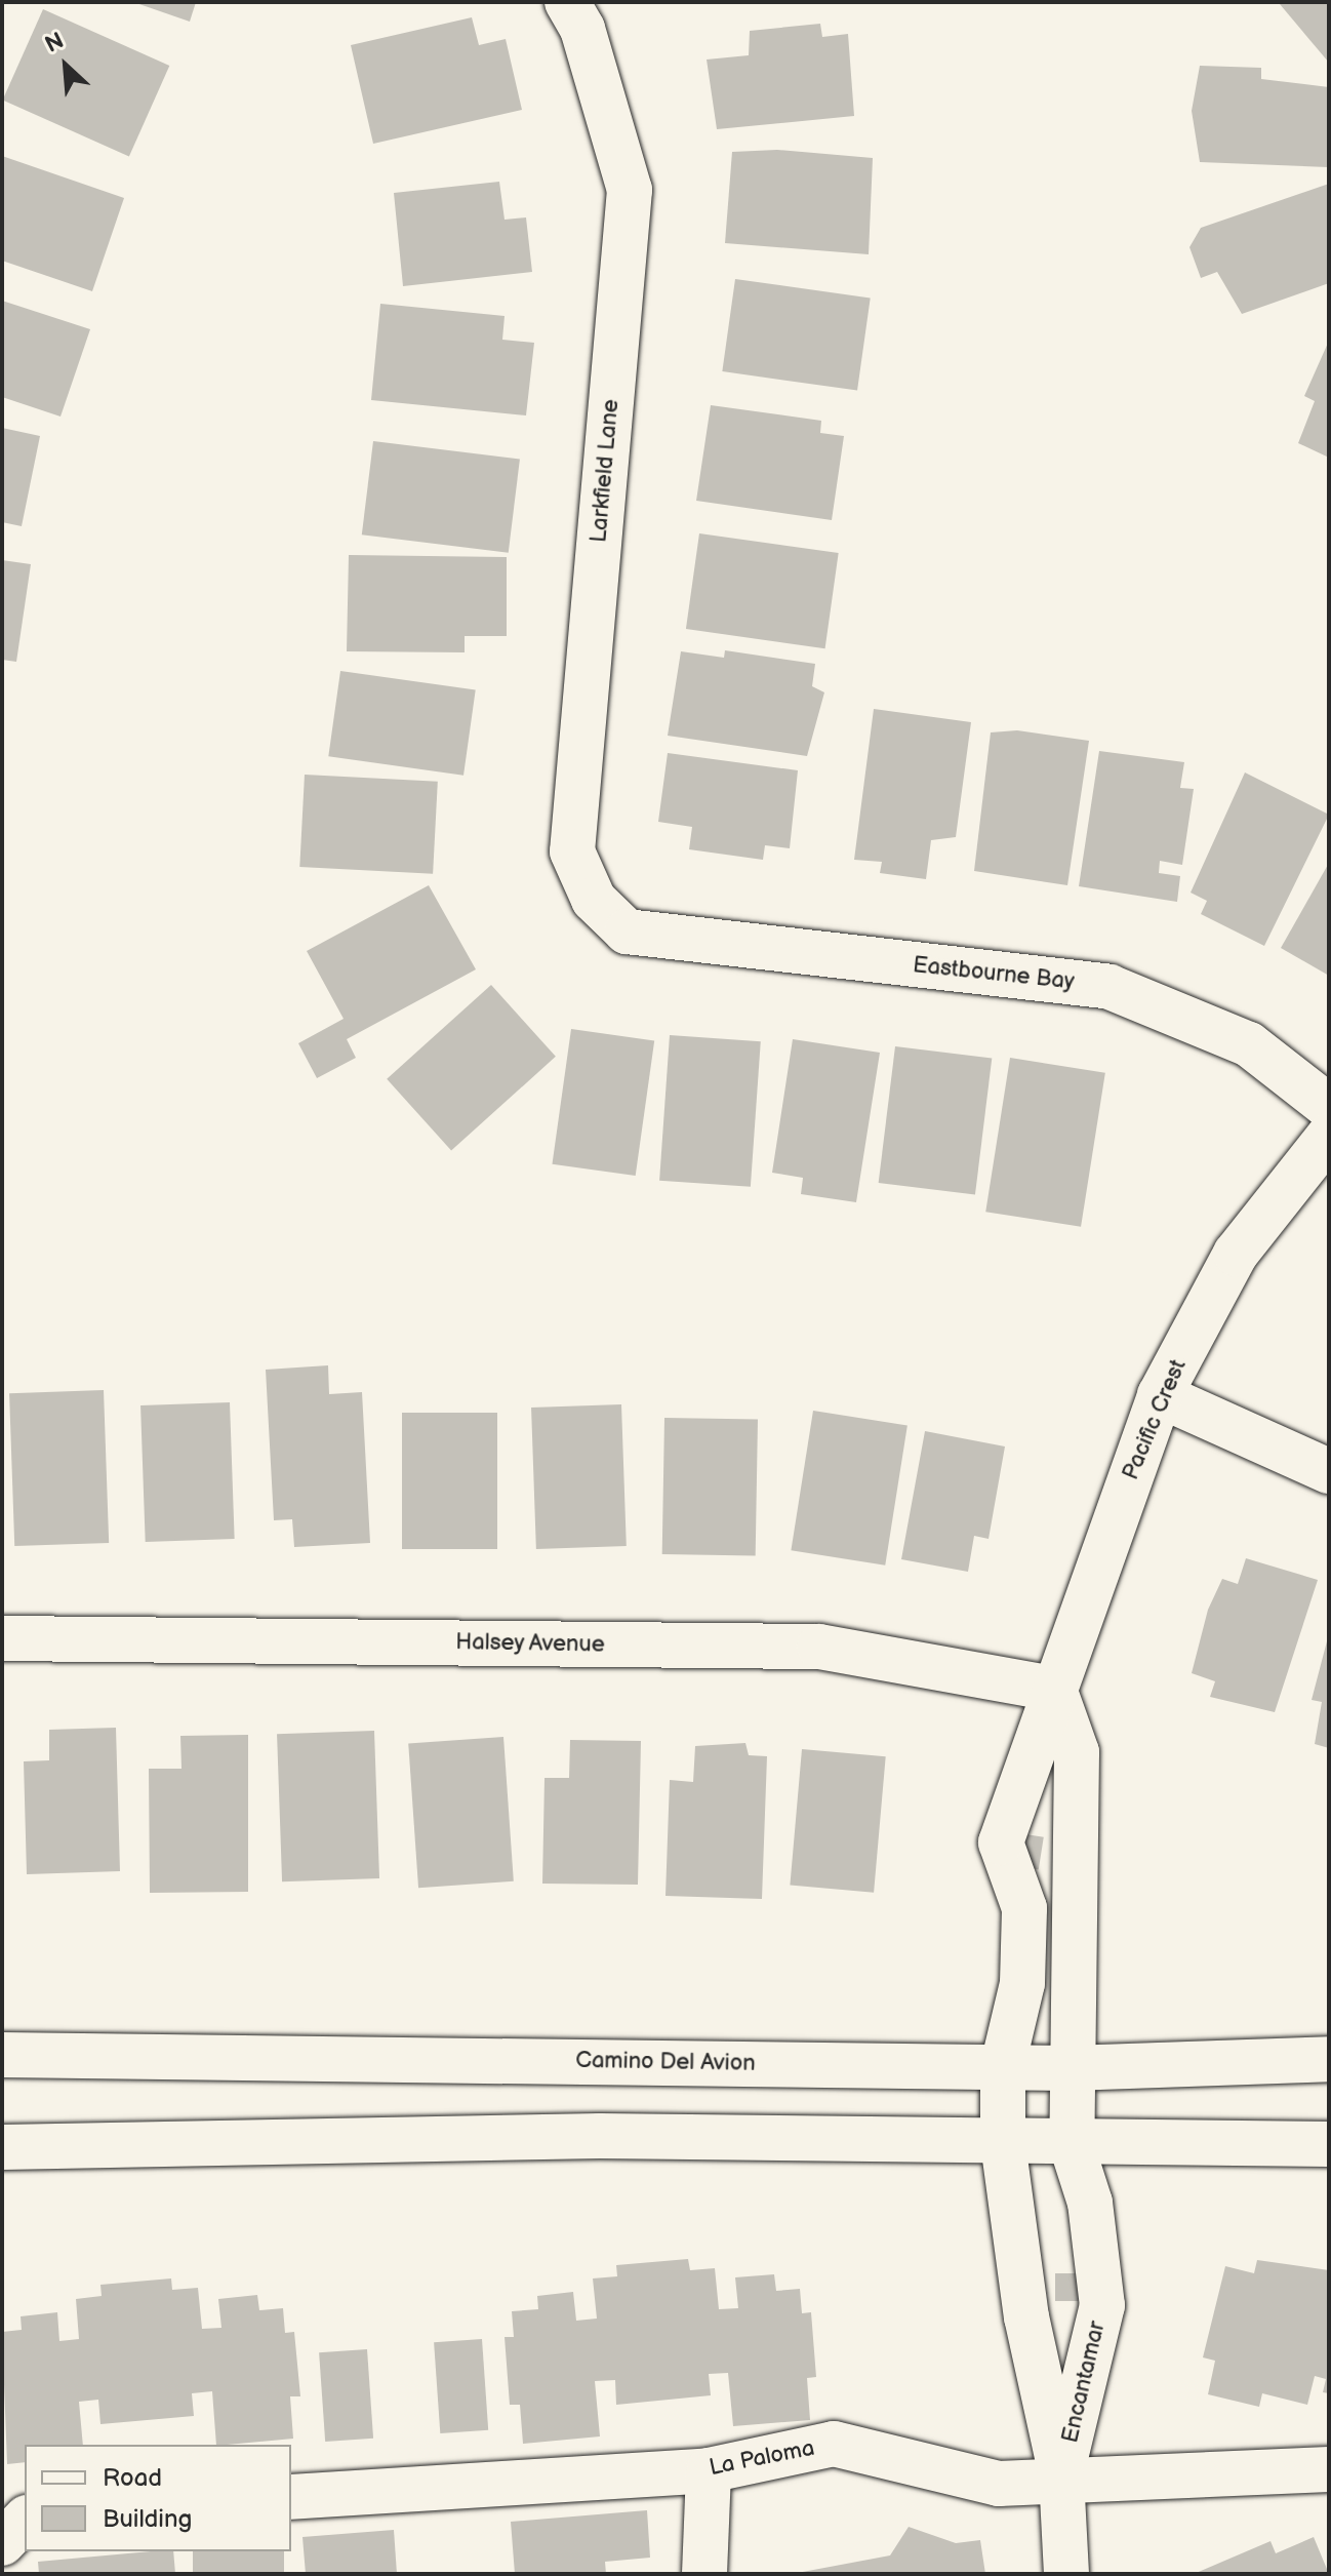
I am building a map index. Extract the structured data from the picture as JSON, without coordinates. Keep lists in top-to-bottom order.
{
  "streets": {
    "street": [
      "Larkfield Lane",
      "Eastbourne Bay",
      "Pacific Crest",
      "Halsey Avenue",
      "Camino Del Avion",
      "Encantamar",
      "La Paloma"
    ]
  },
  "crossings": [
    ["Larkfield Lane", "Eastbourne Bay"],
    ["Pacific Crest", "Halsey Avenue"],
    ["Pacific Crest", "Camino Del Avion"],
    ["Pacific Crest", "Encantamar"],
    ["Encantamar", "La Paloma"]
  ],
  "legend": ["Road", "Building"],
  "north": "top left"
}
